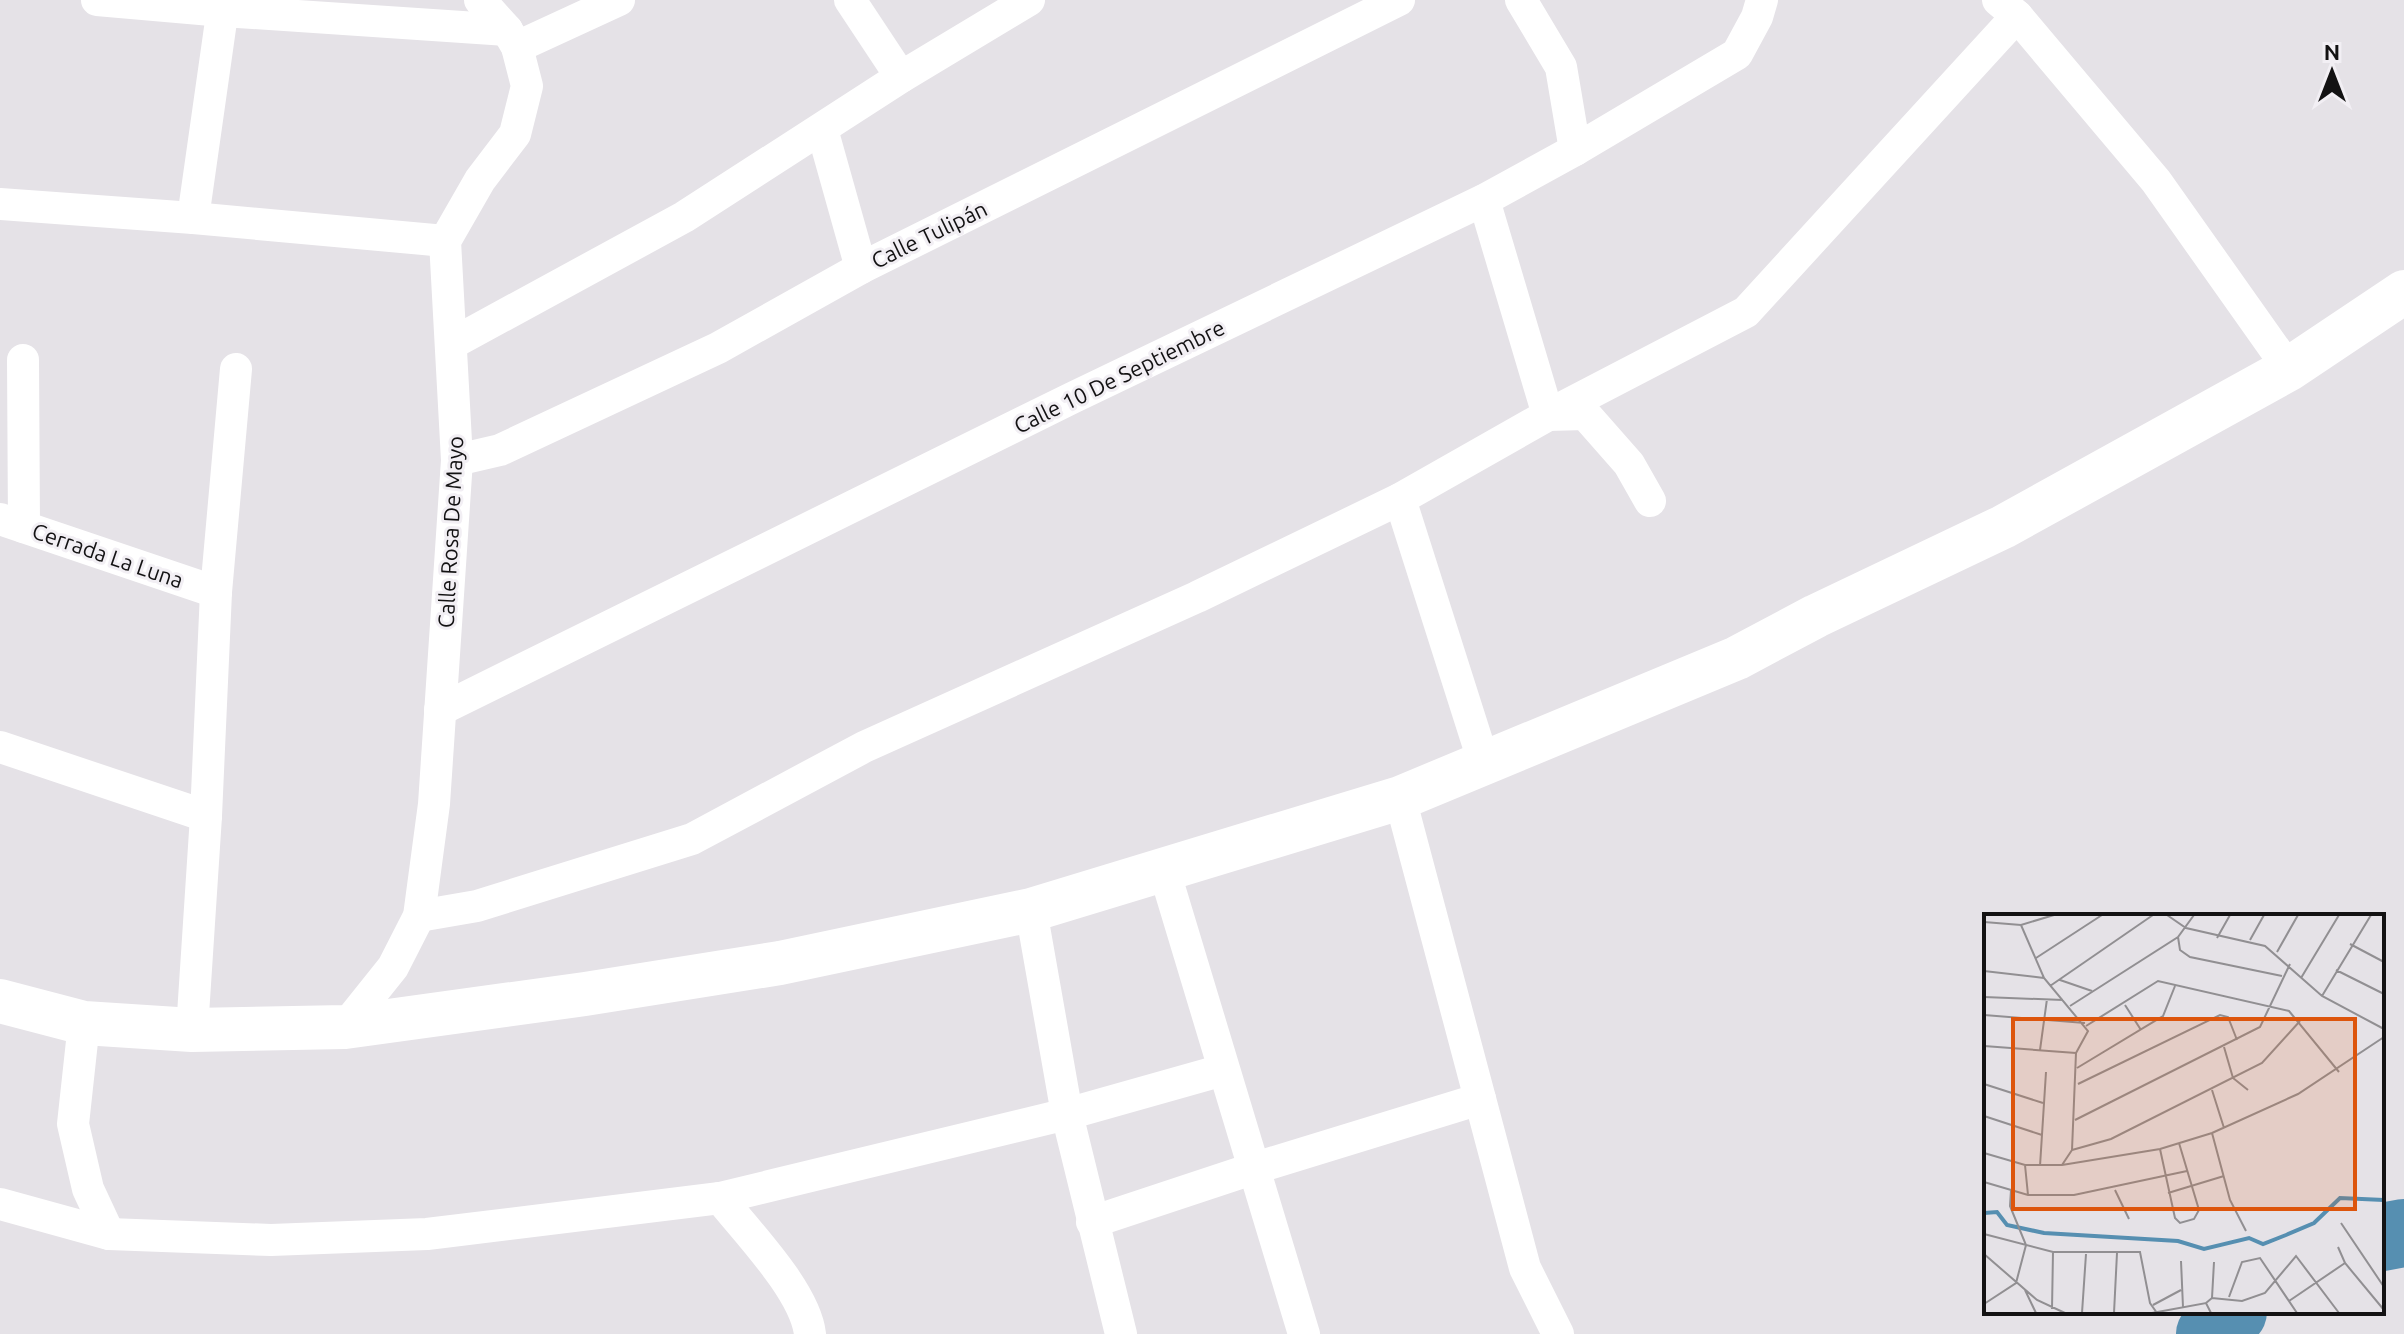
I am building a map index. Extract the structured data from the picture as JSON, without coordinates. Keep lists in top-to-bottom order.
{
  "streets": {
    "street": [
      "Calle Tulipán",
      "Calle 10 De Septiembre",
      "Calle Rosa De Mayo",
      "Cerrada La Luna"
    ]
  },
  "crossings": [
    ["Calle Tulipán", "Calle Rosa De Mayo"],
    ["Calle 10 De Septiembre", "Calle Rosa De Mayo"]
  ],
  "north": "top"
}
